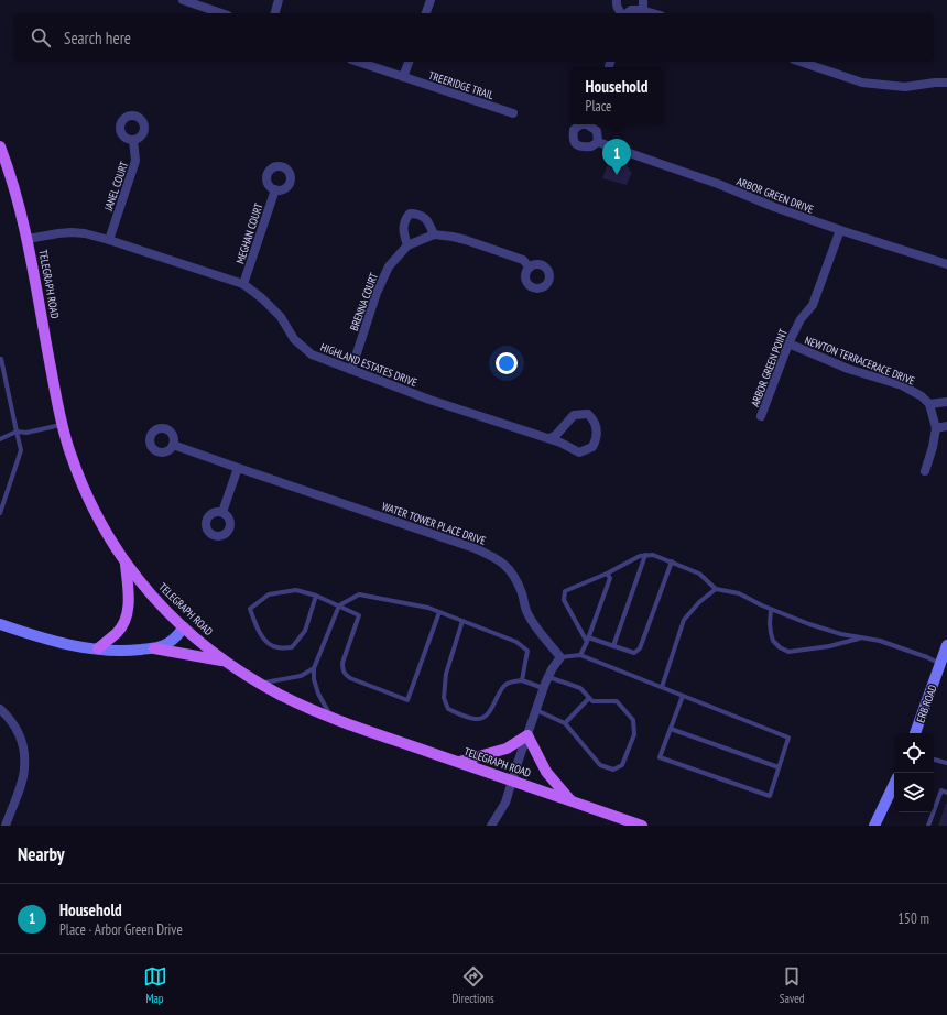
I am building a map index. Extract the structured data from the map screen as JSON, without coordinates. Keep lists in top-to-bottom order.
{
  "streets": {
    "main road": ["TELEGRAPH ROAD"],
    "street": [
      "TREERIDGE TRAIL",
      "JANEL COURT",
      "ARBOR GREEN DRIVE",
      "MEGHAN COURT",
      "BRENNA COURT",
      "NEWTON TERRACERACE DRIVE",
      "HIGHLAND ESTATES DRIVE",
      "ARBOR GREEN POINT",
      "WATER TOWER PLACE DRIVE",
      "ERB ROAD"
    ]
  },
  "crossings": [
    ["JANEL COURT", "HIGHLAND ESTATES DRIVE"],
    ["ARBOR GREEN DRIVE", "ARBOR GREEN POINT"],
    ["MEGHAN COURT", "HIGHLAND ESTATES DRIVE"],
    ["TELEGRAPH ROAD", "HIGHLAND ESTATES DRIVE"],
    ["BRENNA COURT", "HIGHLAND ESTATES DRIVE"],
    ["NEWTON TERRACERACE DRIVE", "ARBOR GREEN POINT"]
  ],
  "page": {
    "search": "Search here",
    "popup": ["Household", "Place"],
    "pins": "1",
    "heading": "Nearby",
    "list": [
      {
        "mark": "1",
        "name": "Household",
        "note": "Place · Arbor Green Drive",
        "value": "150 m"
      }
    ],
    "nav": ["Map", "Directions", "Saved"]
  }
}
